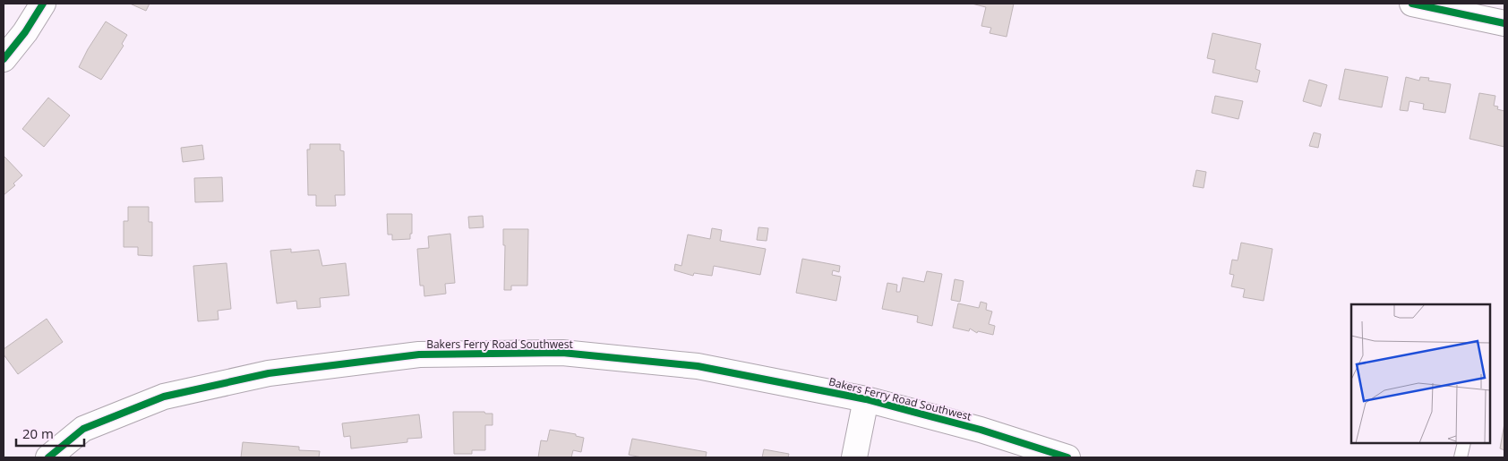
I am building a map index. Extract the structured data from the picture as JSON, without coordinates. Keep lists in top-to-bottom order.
{
  "streets": {
    "street": ["Bakers Ferry Road Southwest"]
  },
  "scale_bar": "20 m"
}
